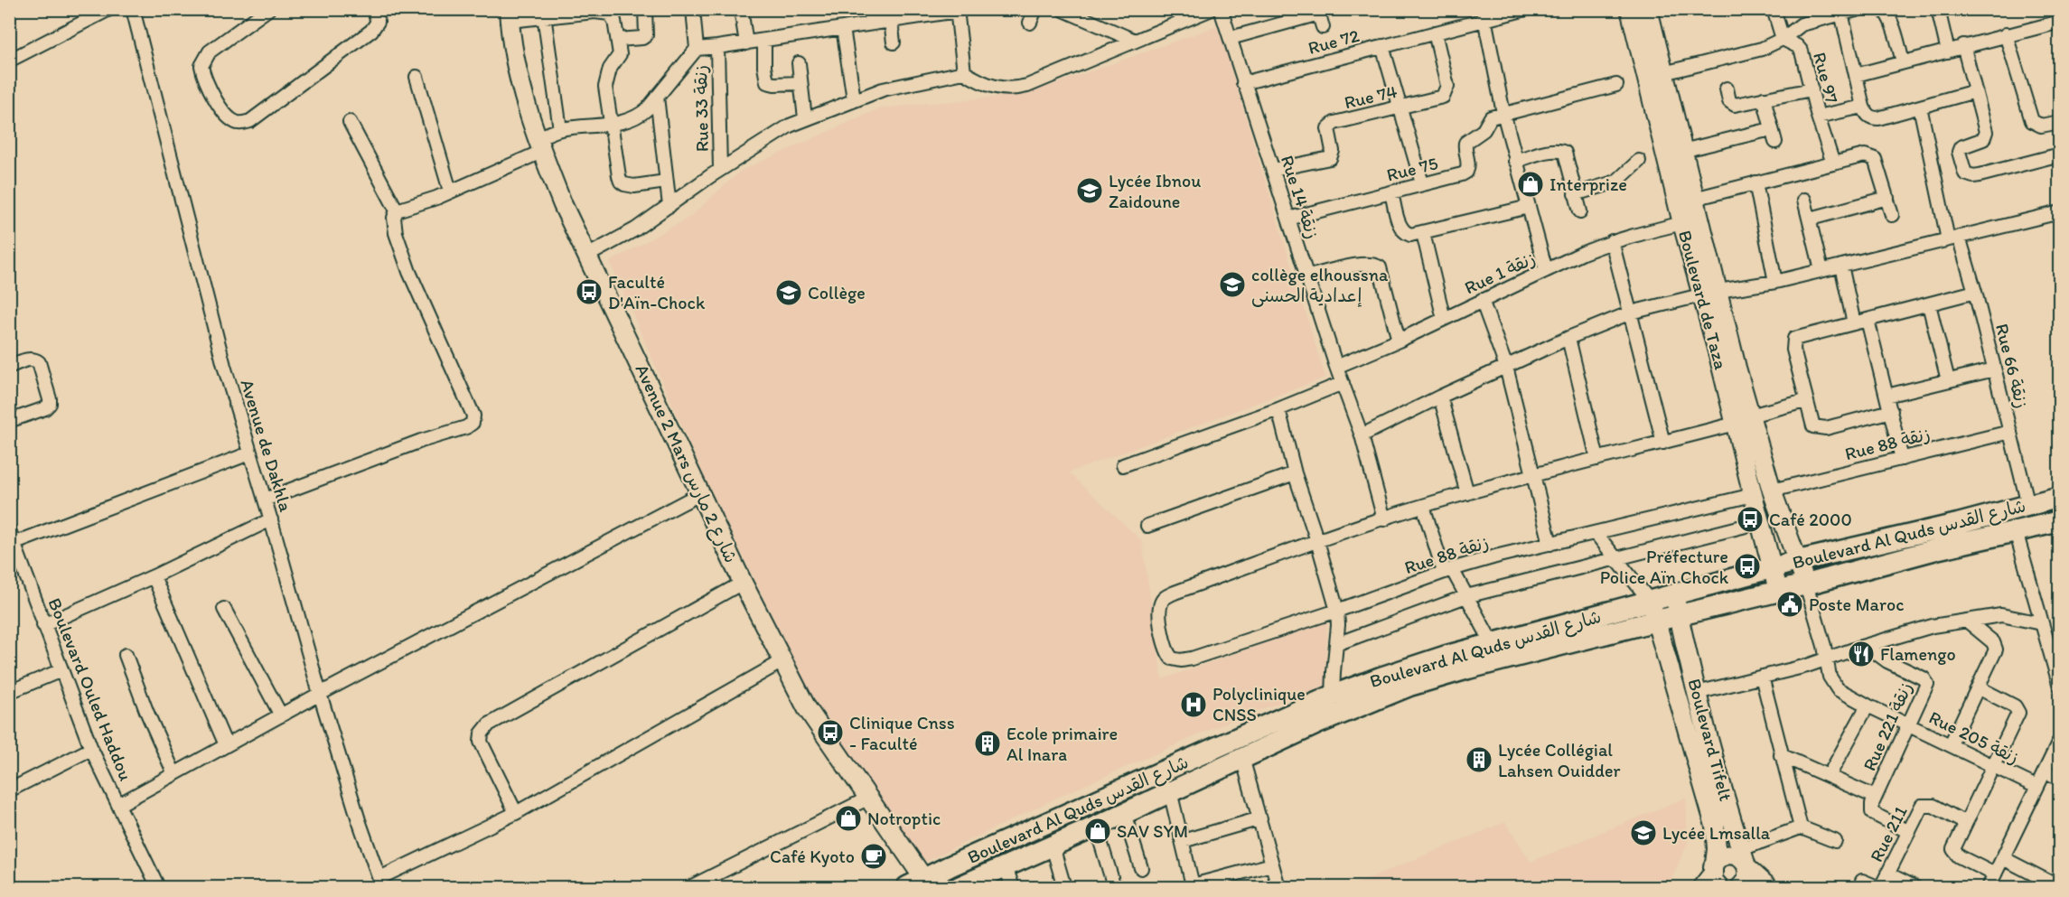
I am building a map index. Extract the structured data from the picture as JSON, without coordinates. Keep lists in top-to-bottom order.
{
  "streets": {
    "main road": ["Boulevard Al Quds شارع القدس"],
    "street": [
      "Rue 72",
      "Rue 97",
      "Rue 74",
      "Rue 33 زنقة",
      "Rue 75",
      "Rue 14 زنقة",
      "Rue 1 زنقة",
      "Boulevard de Taza",
      "Rue 66 زنقة",
      "Rue 88 زنقة",
      "Avenue de Dakhla",
      "Avenue 2 Mars شارع 2 مارس",
      "Boulevard Ouled Haddou",
      "Rue 221 زنقة",
      "Rue 205 زنقة",
      "Boulevard Tifelt",
      "Rue 211"
    ]
  },
  "crossings": [
    ["Rue 72", "Rue 74"],
    ["Rue 72", "Rue 14 زنقة"],
    ["Rue 74", "Rue 14 زنقة"],
    ["Rue 75", "Rue 14 زنقة"],
    ["Rue 14 زنقة", "Rue 1 زنقة"],
    ["Rue 1 زنقة", "Boulevard de Taza"],
    ["Boulevard de Taza", "Rue 88 زنقة"],
    ["Boulevard de Taza", "Boulevard Al Quds شارع القدس"],
    ["Boulevard de Taza", "Rue 205 زنقة"],
    ["Rue 66 زنقة", "Rue 88 زنقة"],
    ["Rue 66 زنقة", "Boulevard Al Quds شارع القدس"],
    ["Avenue 2 Mars شارع 2 مارس", "Boulevard Al Quds شارع القدس"],
    ["Boulevard Al Quds شارع القدس", "Rue 205 زنقة"],
    ["Boulevard Al Quds شارع القدس", "Boulevard Tifelt"],
    ["Rue 221 زنقة", "Rue 205 زنقة"],
    ["Rue 221 زنقة", "Rue 211"]
  ],
  "places": {
    "shop": ["Interprize", "Notroptic", "SAV SYM"],
    "school or university": [
      "Lycée Ibnou Zaidoune",
      "collège elhoussna إعدادية الحسنى",
      "Collège",
      "Lycée Lmsalla"
    ],
    "bus stop": [
      "Faculté D'Aïn-Chock",
      "Café 2000",
      "Préfecture Police Aïn Chock",
      "Clinique Cnss - Faculté"
    ],
    "public building": ["Poste Maroc"],
    "restaurant": ["Flamengo"],
    "hospital": ["Polyclinique CNSS"],
    "building": ["Ecole primaire Al Inara", "Lycée Collégial Lahsen Ouidder"],
    "cafe": ["Café Kyoto"]
  }
}
